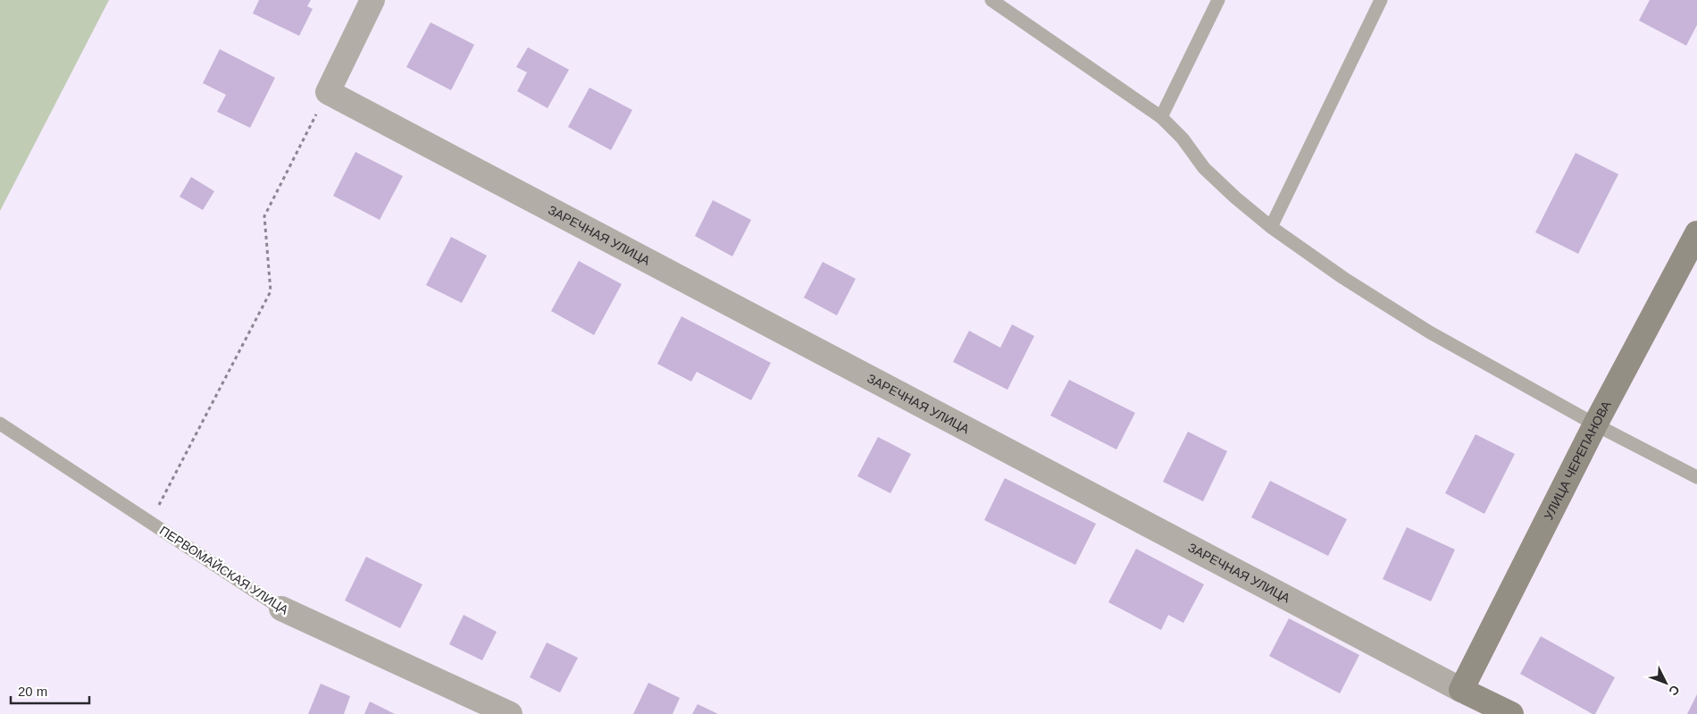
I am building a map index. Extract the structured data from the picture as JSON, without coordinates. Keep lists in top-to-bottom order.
{
  "streets": {
    "main road": ["ЗАРЕЧНАЯ УЛИЦА", "УЛИЦА ЧЕРЕПАНОВА"],
    "street": ["ПЕРВОМАЙСКАЯ УЛИЦА"]
  },
  "crossings": [
    ["ЗАРЕЧНАЯ УЛИЦА", "УЛИЦА ЧЕРЕПАНОВА"]
  ],
  "scale_bar": "20 m",
  "north": "bottom right"
}
